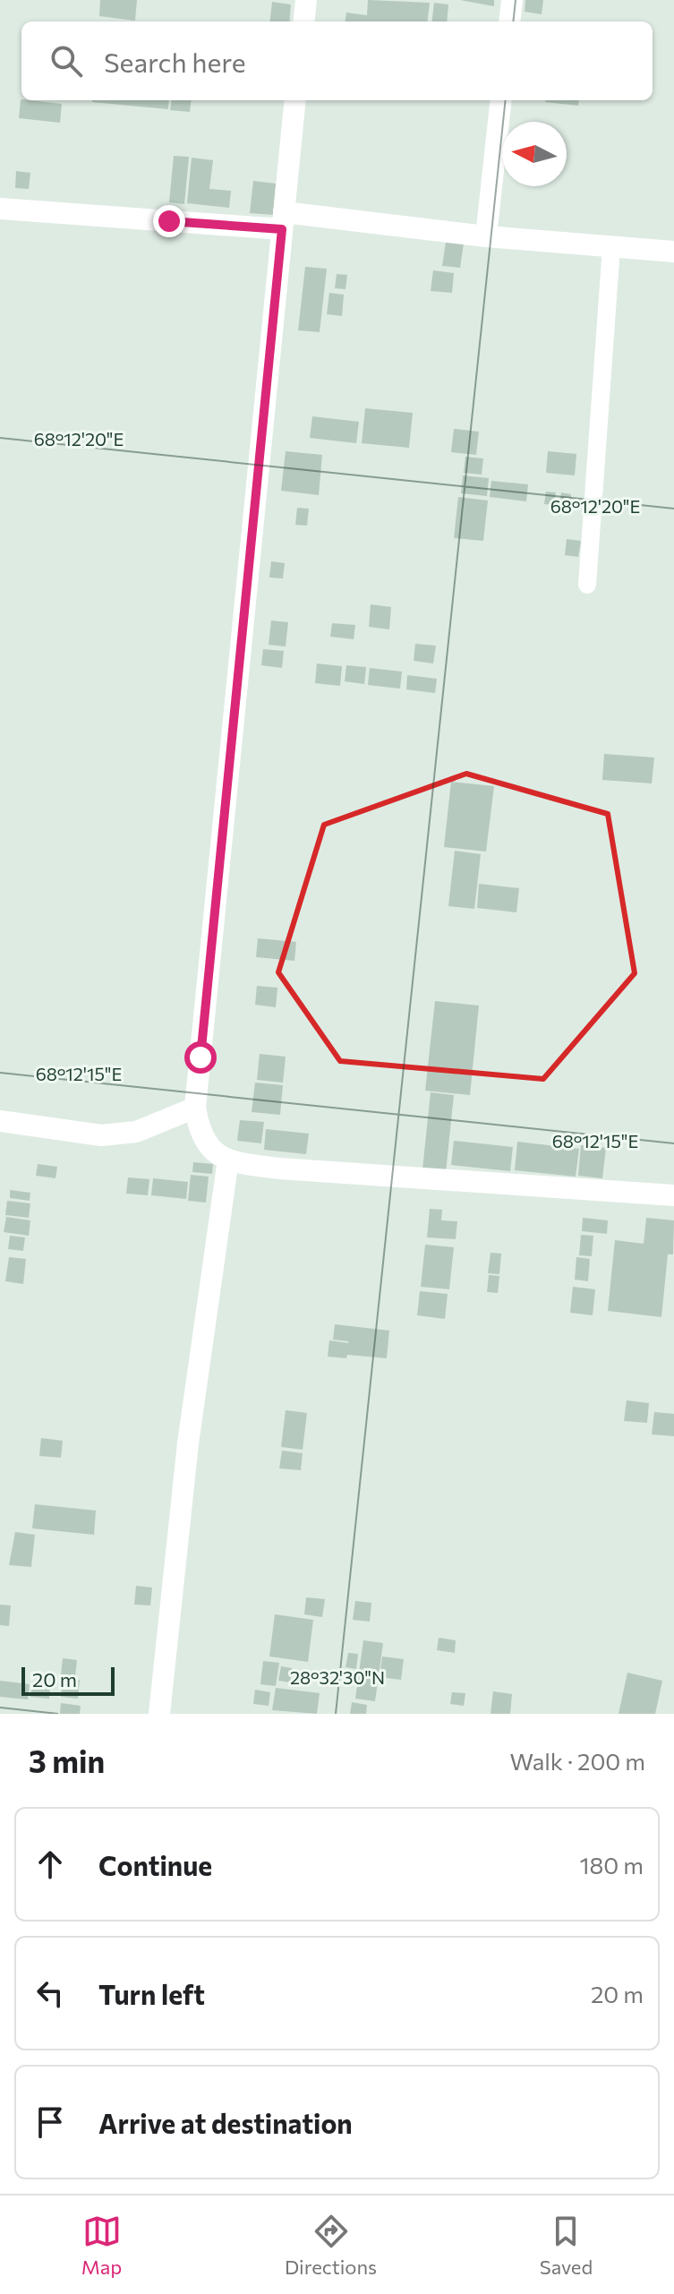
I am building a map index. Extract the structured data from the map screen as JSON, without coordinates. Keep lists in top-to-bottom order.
{
  "scale_bar": "20 m",
  "north": "left",
  "page": {
    "search": "Search here",
    "scale": "20 m",
    "heading": ["3 min", "Walk · 200 m"],
    "list": [
      ["Continue", "180 m"],
      ["Turn left", "20 m"],
      "Arrive at destination"
    ],
    "nav": ["Map", "Directions", "Saved"]
  },
  "coordinates": ["68°12'20\"E", "68°12'15\"E", "28°32'30\"N"]
}
